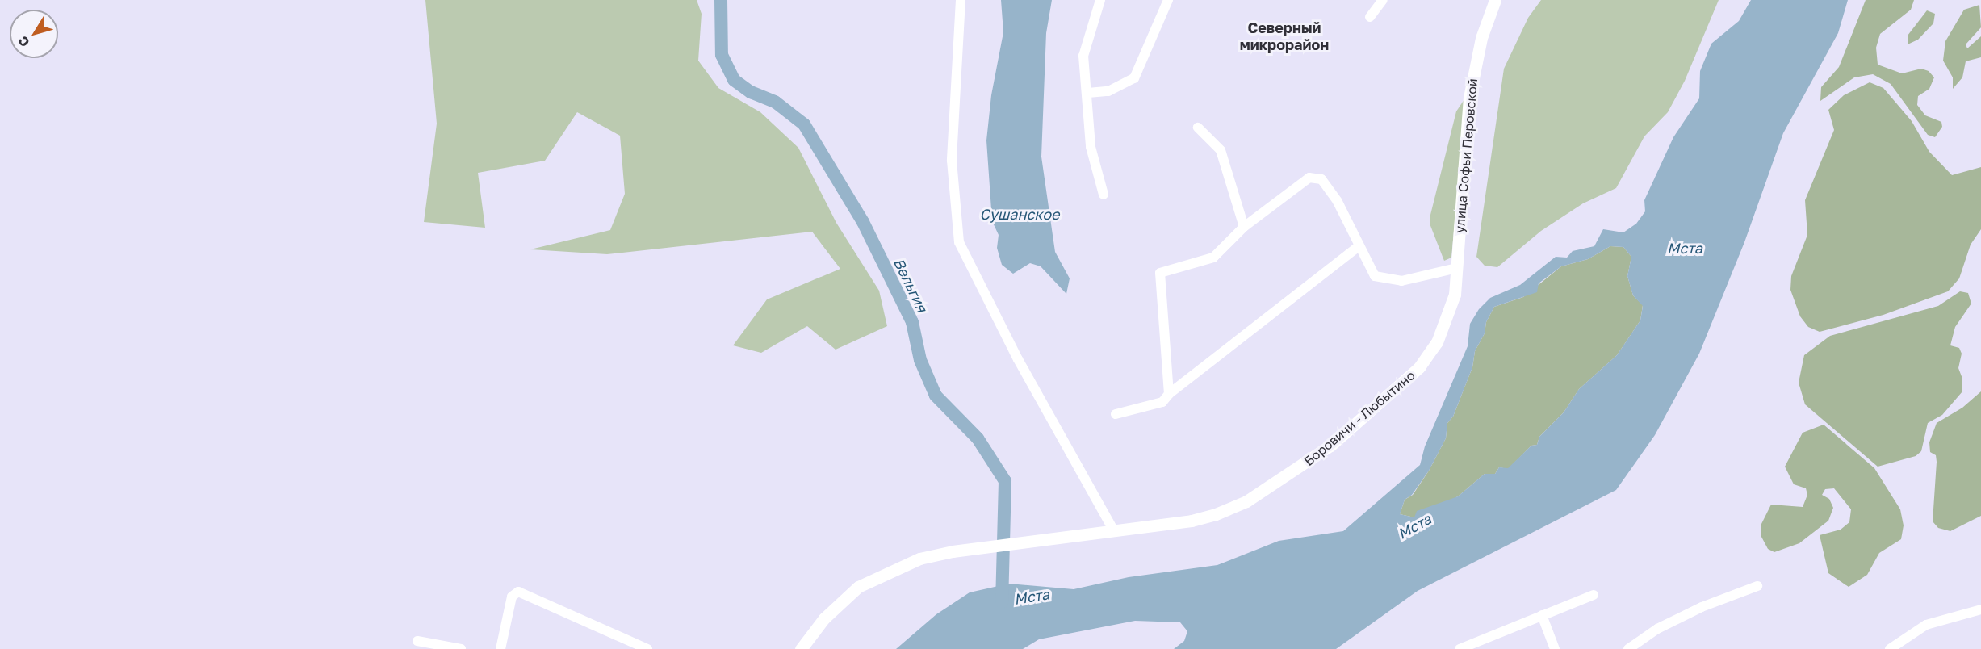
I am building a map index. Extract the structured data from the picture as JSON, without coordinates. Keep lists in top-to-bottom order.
{
  "streets": {
    "main road": ["улица Софьи Перовской", "Боровичи - Любытино"]
  },
  "crossings": [
    ["улица Софьи Перовской", "Боровичи - Любытино"]
  ],
  "districts": ["Северный микрорайон"],
  "water": ["Сушанское", "Мста", "Вельгия"],
  "north": "bottom left"
}
